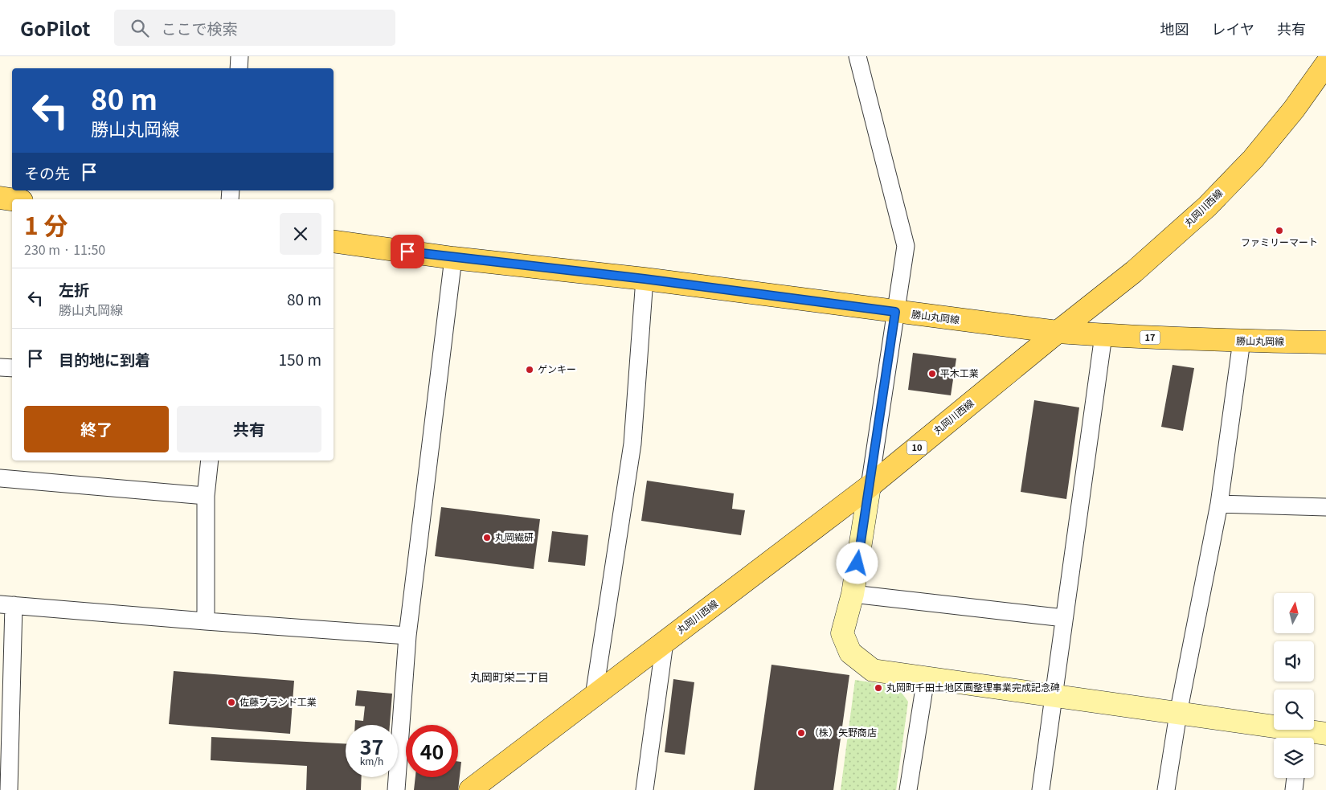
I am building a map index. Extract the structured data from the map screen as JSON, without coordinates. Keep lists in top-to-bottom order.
{
  "streets": {
    "main road": [
      "丸岡川西線",
      "勝山丸岡線",
      "17",
      "10"
    ]
  },
  "crossings": [
    ["丸岡川西線", "勝山丸岡線"]
  ],
  "districts": ["丸岡町栄二丁目"],
  "places": [
    "ファミリーマート",
    "ゲンキー",
    "平木工業",
    "丸岡繊研",
    "丸岡町千田土地区画整理事業完成記念碑",
    "佐藤ブランド工業",
    "（株）矢野商店"
  ],
  "north": "top",
  "page": {
    "header": "GoPilot",
    "search": "ここで検索",
    "nav": ["地図", "レイヤ", "共有"],
    "turn": ["80 m", "勝山丸岡線"],
    "then": "その先",
    "heading": ["1 分", "230 m · 11:50"],
    "list": [
      {
        "name": "左折",
        "note": "勝山丸岡線",
        "value": "80 m"
      },
      {
        "name": "目的地に到着",
        "value": "150 m"
      }
    ],
    "buttons": ["終了", "共有"],
    "speed": "37 km/h",
    "limit": "40"
  }
}
